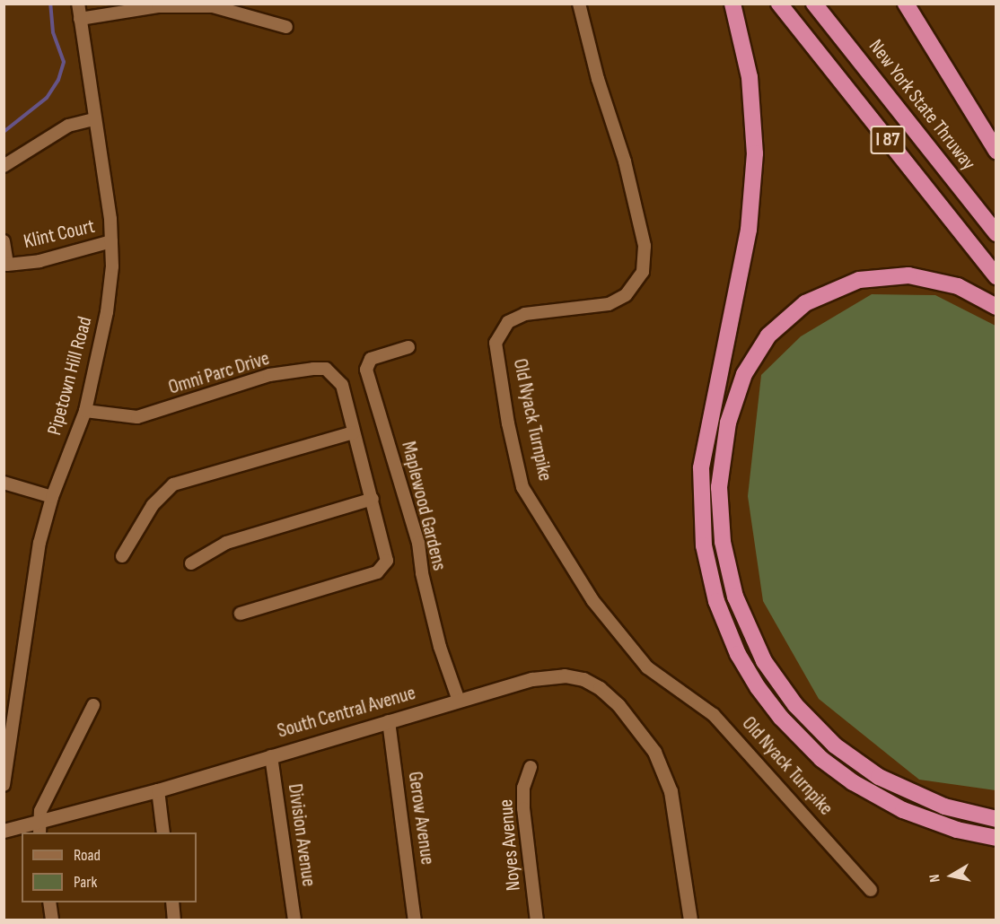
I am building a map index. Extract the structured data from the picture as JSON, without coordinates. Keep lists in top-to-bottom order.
{
  "streets": {
    "highway": ["New York State Thruway", "I 87"],
    "street": [
      "Klint Court",
      "Omni Parc Drive",
      "Pipetown Hill Road",
      "Old Nyack Turnpike",
      "Maplewood Gardens",
      "South Central Avenue",
      "Gerow Avenue",
      "Division Avenue",
      "Noyes Avenue"
    ]
  },
  "crossings": [
    ["Klint Court", "Pipetown Hill Road"],
    ["Omni Parc Drive", "Pipetown Hill Road"],
    ["Maplewood Gardens", "South Central Avenue"],
    ["South Central Avenue", "Gerow Avenue"],
    ["South Central Avenue", "Division Avenue"]
  ],
  "legend": ["Road", "Park"],
  "north": "left"
}
